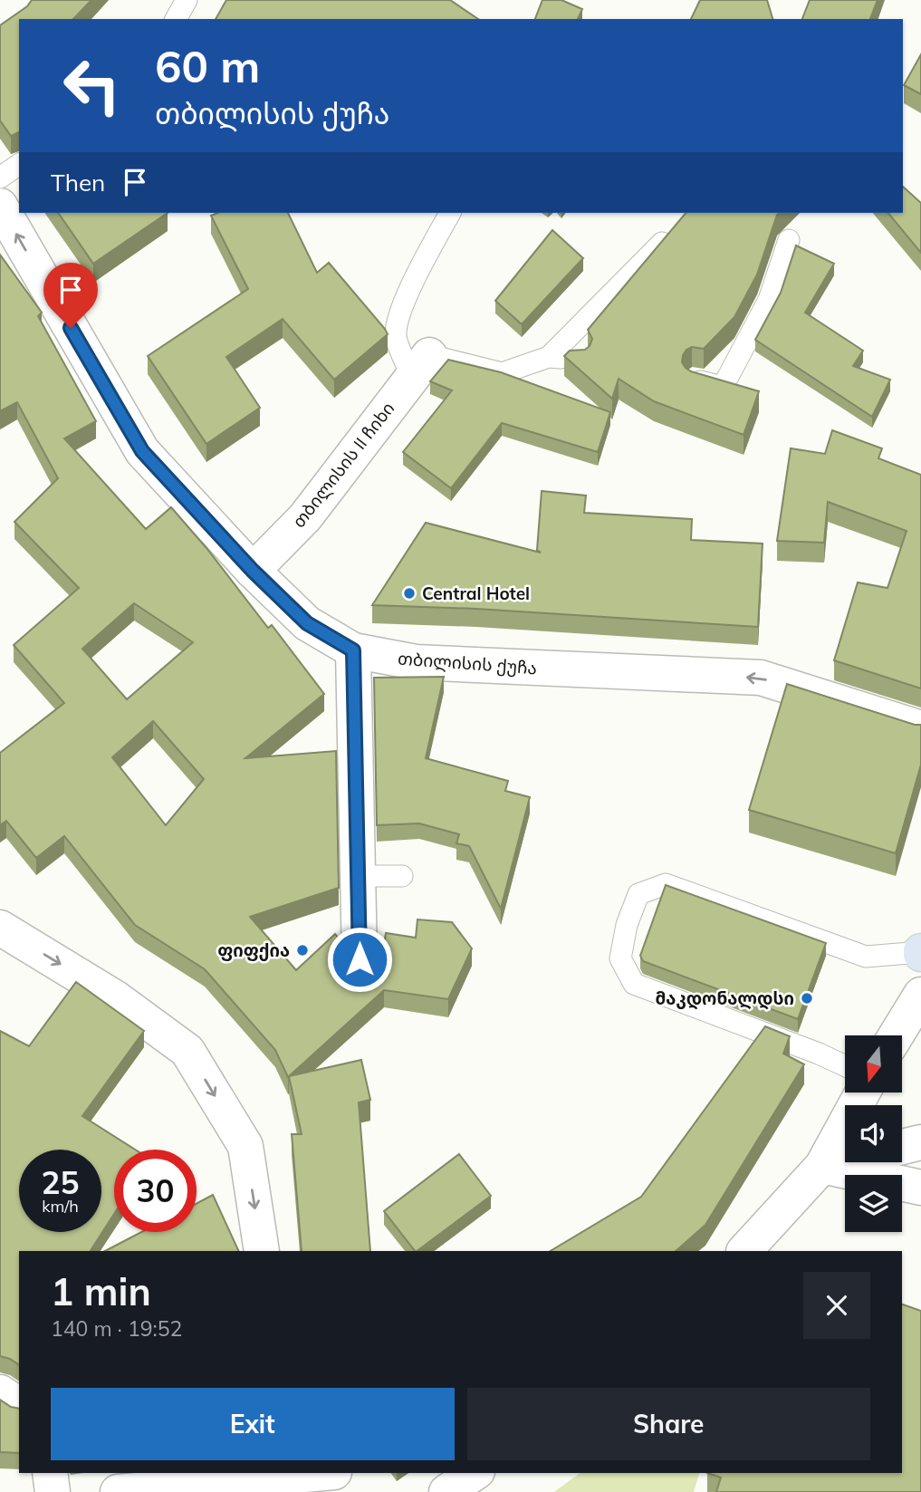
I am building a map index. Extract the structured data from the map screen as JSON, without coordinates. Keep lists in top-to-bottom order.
{
  "streets": {
    "street": ["თბილისის II ჩიხი", "თბილისის ქუჩა"]
  },
  "crossings": [
    ["თბილისის II ჩიხი", "თბილისის ქუჩა"]
  ],
  "one_way": ["თბილისის ქუჩა"],
  "places": ["Central Hotel", "ფიფქია", "მაკდონალდსი"],
  "north": "bottom",
  "page": {
    "turn": ["60 m", "თბილისის ქუჩა"],
    "then": "Then",
    "speed": "25 km/h",
    "limit": "30",
    "heading": ["1 min", "140 m · 19:52"],
    "buttons": ["Exit", "Share"]
  }
}
